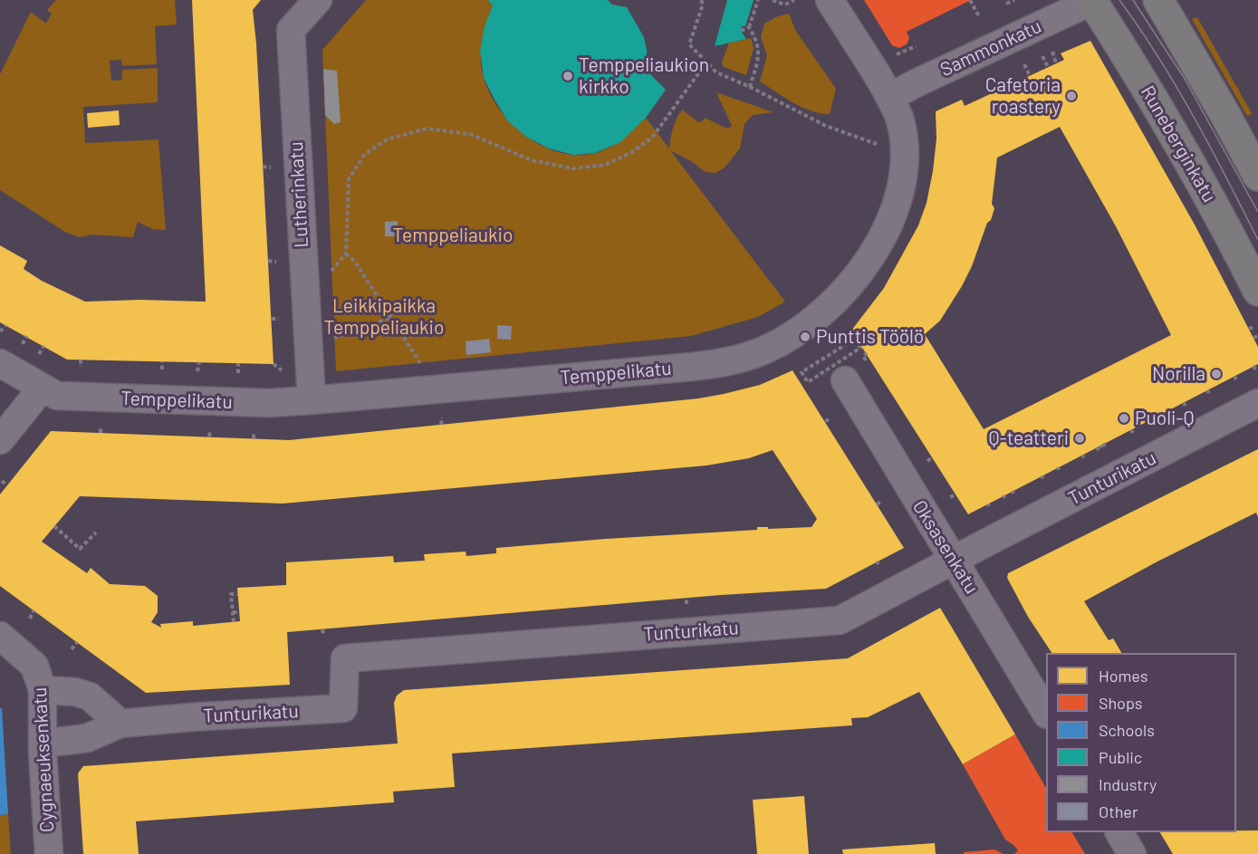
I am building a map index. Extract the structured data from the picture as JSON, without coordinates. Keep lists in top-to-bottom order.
{
  "streets": {
    "main road": ["Runeberginkatu"],
    "street": [
      "Sammonkatu",
      "Lutherinkatu",
      "Temppelikatu",
      "Tunturikatu",
      "Oksasenkatu",
      "Cygnaeuksenkatu"
    ]
  },
  "crossings": [
    ["Sammonkatu", "Runeberginkatu"],
    ["Sammonkatu", "Temppelikatu"],
    ["Lutherinkatu", "Temppelikatu"],
    ["Tunturikatu", "Oksasenkatu"],
    ["Tunturikatu", "Cygnaeuksenkatu"]
  ],
  "parks": ["Temppeliaukio", "Leikkipaikka Temppeliaukio"],
  "places": [
    "Temppeliaukion kirkko",
    "Cafetoria roastery",
    "Punttis Töölö",
    "Norilla",
    "Puoli-Q",
    "Q-teatteri"
  ],
  "legend": [
    "Homes",
    "Shops",
    "Schools",
    "Public",
    "Industry",
    "Other"
  ]
}
